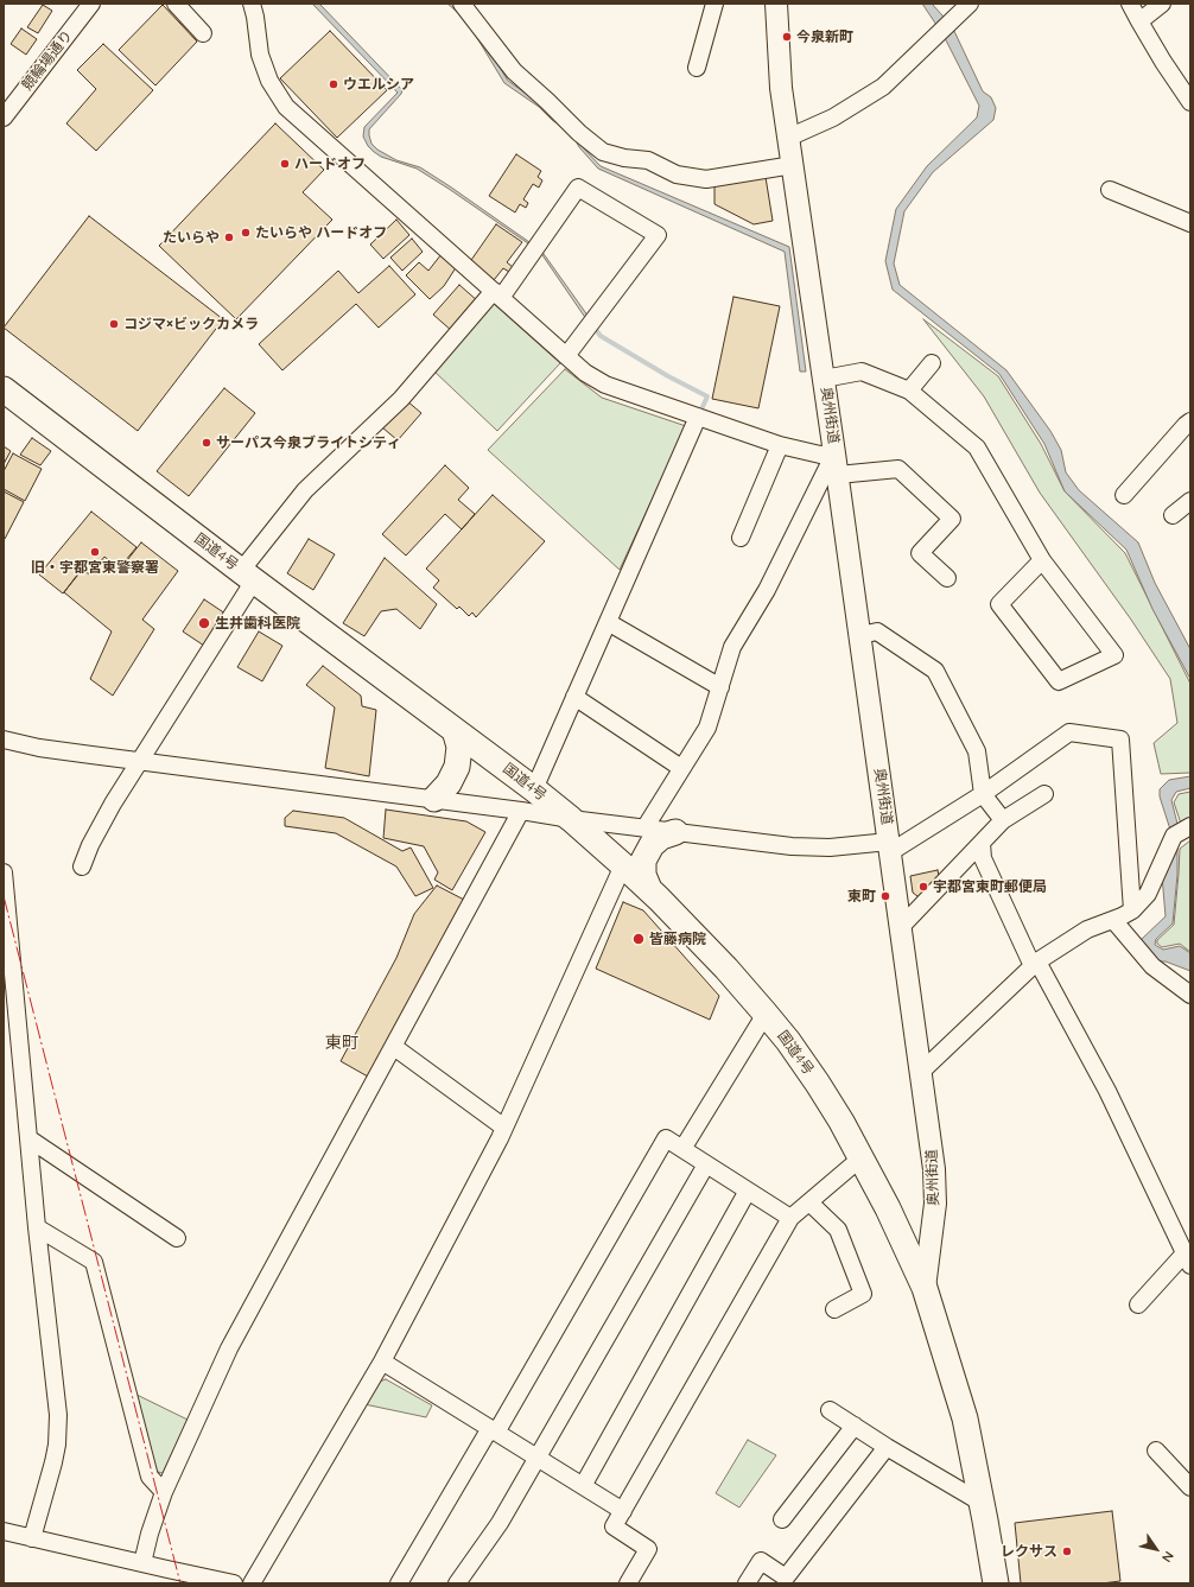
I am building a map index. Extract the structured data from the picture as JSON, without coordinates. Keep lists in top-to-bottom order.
{
  "streets": {
    "highway": ["奥州街道", "国道4号"],
    "street": ["競輪場通り"]
  },
  "crossings": [
    ["奥州街道", "国道4号"]
  ],
  "districts": ["東町"],
  "places": [
    "今泉新町",
    "ウエルシア",
    "ハードオフ",
    "たいらや ハードオフ",
    "たいらや",
    "コジマ×ビックカメラ",
    "サーパス今泉ブライトシティ",
    "旧・宇都宮東警察署",
    "生井歯科医院",
    "宇都宮東町郵便局",
    "東町",
    "皆藤病院",
    "レクサス"
  ],
  "north": "bottom right"
}
